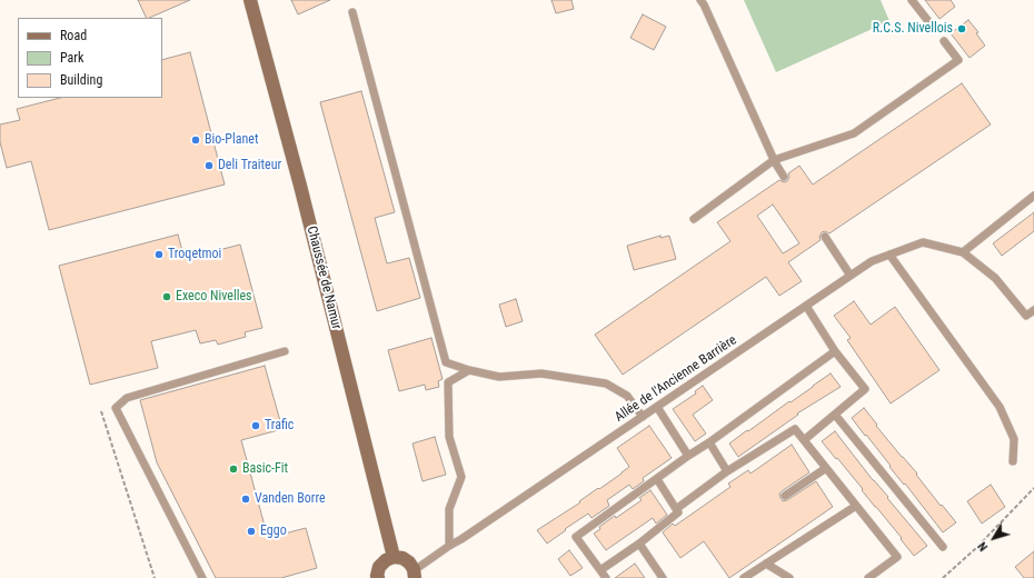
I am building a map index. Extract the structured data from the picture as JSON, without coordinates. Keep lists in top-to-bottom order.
{
  "streets": {
    "main road": ["Chaussée de Namur"],
    "lane": ["Allée de l'Ancienne Barrière"]
  },
  "places": [
    "R.C.S. Nivellois",
    "Bio-Planet",
    "Deli Traiteur",
    "Troqetmoi",
    "Execo Nivelles",
    "Trafic",
    "Basic-Fit",
    "Vanden Borre",
    "Eggo"
  ],
  "legend": ["Road", "Park", "Building"],
  "north": "bottom left"
}
